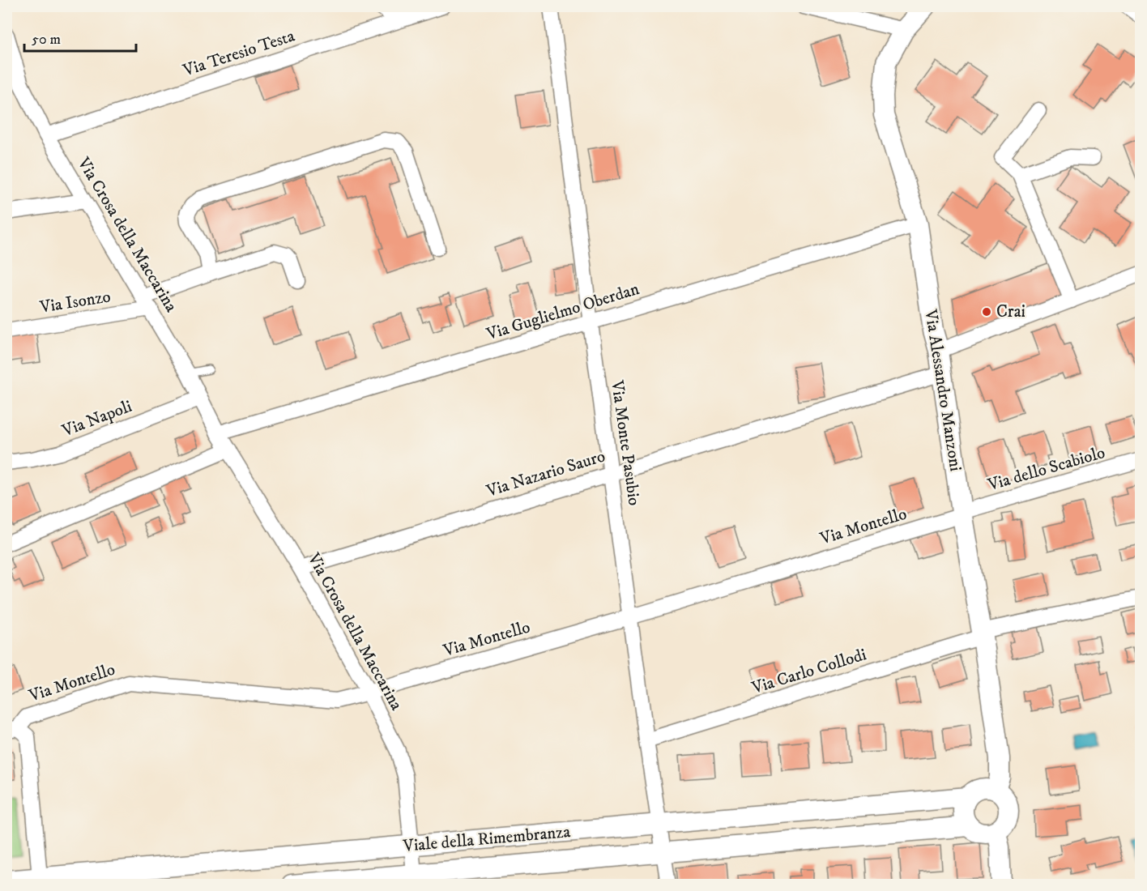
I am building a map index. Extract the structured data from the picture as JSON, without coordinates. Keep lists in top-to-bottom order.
{
  "streets": {
    "street": [
      "Via Teresio Testa",
      "Via Crosa della Maccarina",
      "Via Isonzo",
      "Via Guglielmo Oberdan",
      "Via Alessandro Manzoni",
      "Via Napoli",
      "Via Monte Pasubio",
      "Via dello Scabiolo",
      "Via Nazario Sauro",
      "Via Montello",
      "Via Carlo Collodi",
      "Viale della Rimembranza"
    ]
  },
  "crossings": [
    ["Via Teresio Testa", "Via Crosa della Maccarina"],
    ["Via Crosa della Maccarina", "Via Isonzo"],
    ["Via Crosa della Maccarina", "Via Guglielmo Oberdan"],
    ["Via Crosa della Maccarina", "Via Napoli"],
    ["Via Crosa della Maccarina", "Via Nazario Sauro"],
    ["Via Crosa della Maccarina", "Via Montello"],
    ["Via Crosa della Maccarina", "Viale della Rimembranza"],
    ["Via Guglielmo Oberdan", "Via Alessandro Manzoni"],
    ["Via Guglielmo Oberdan", "Via Monte Pasubio"],
    ["Via Alessandro Manzoni", "Via dello Scabiolo"],
    ["Via Alessandro Manzoni", "Via Nazario Sauro"],
    ["Via Alessandro Manzoni", "Via Montello"],
    ["Via Alessandro Manzoni", "Via Carlo Collodi"],
    ["Via Alessandro Manzoni", "Viale della Rimembranza"],
    ["Via Monte Pasubio", "Via Nazario Sauro"],
    ["Via Monte Pasubio", "Via Montello"],
    ["Via Monte Pasubio", "Via Carlo Collodi"],
    ["Via Monte Pasubio", "Viale della Rimembranza"],
    ["Via dello Scabiolo", "Via Montello"],
    ["Via Montello", "Viale della Rimembranza"]
  ],
  "places": ["Crai"],
  "scale_bar": "50 m"
}
